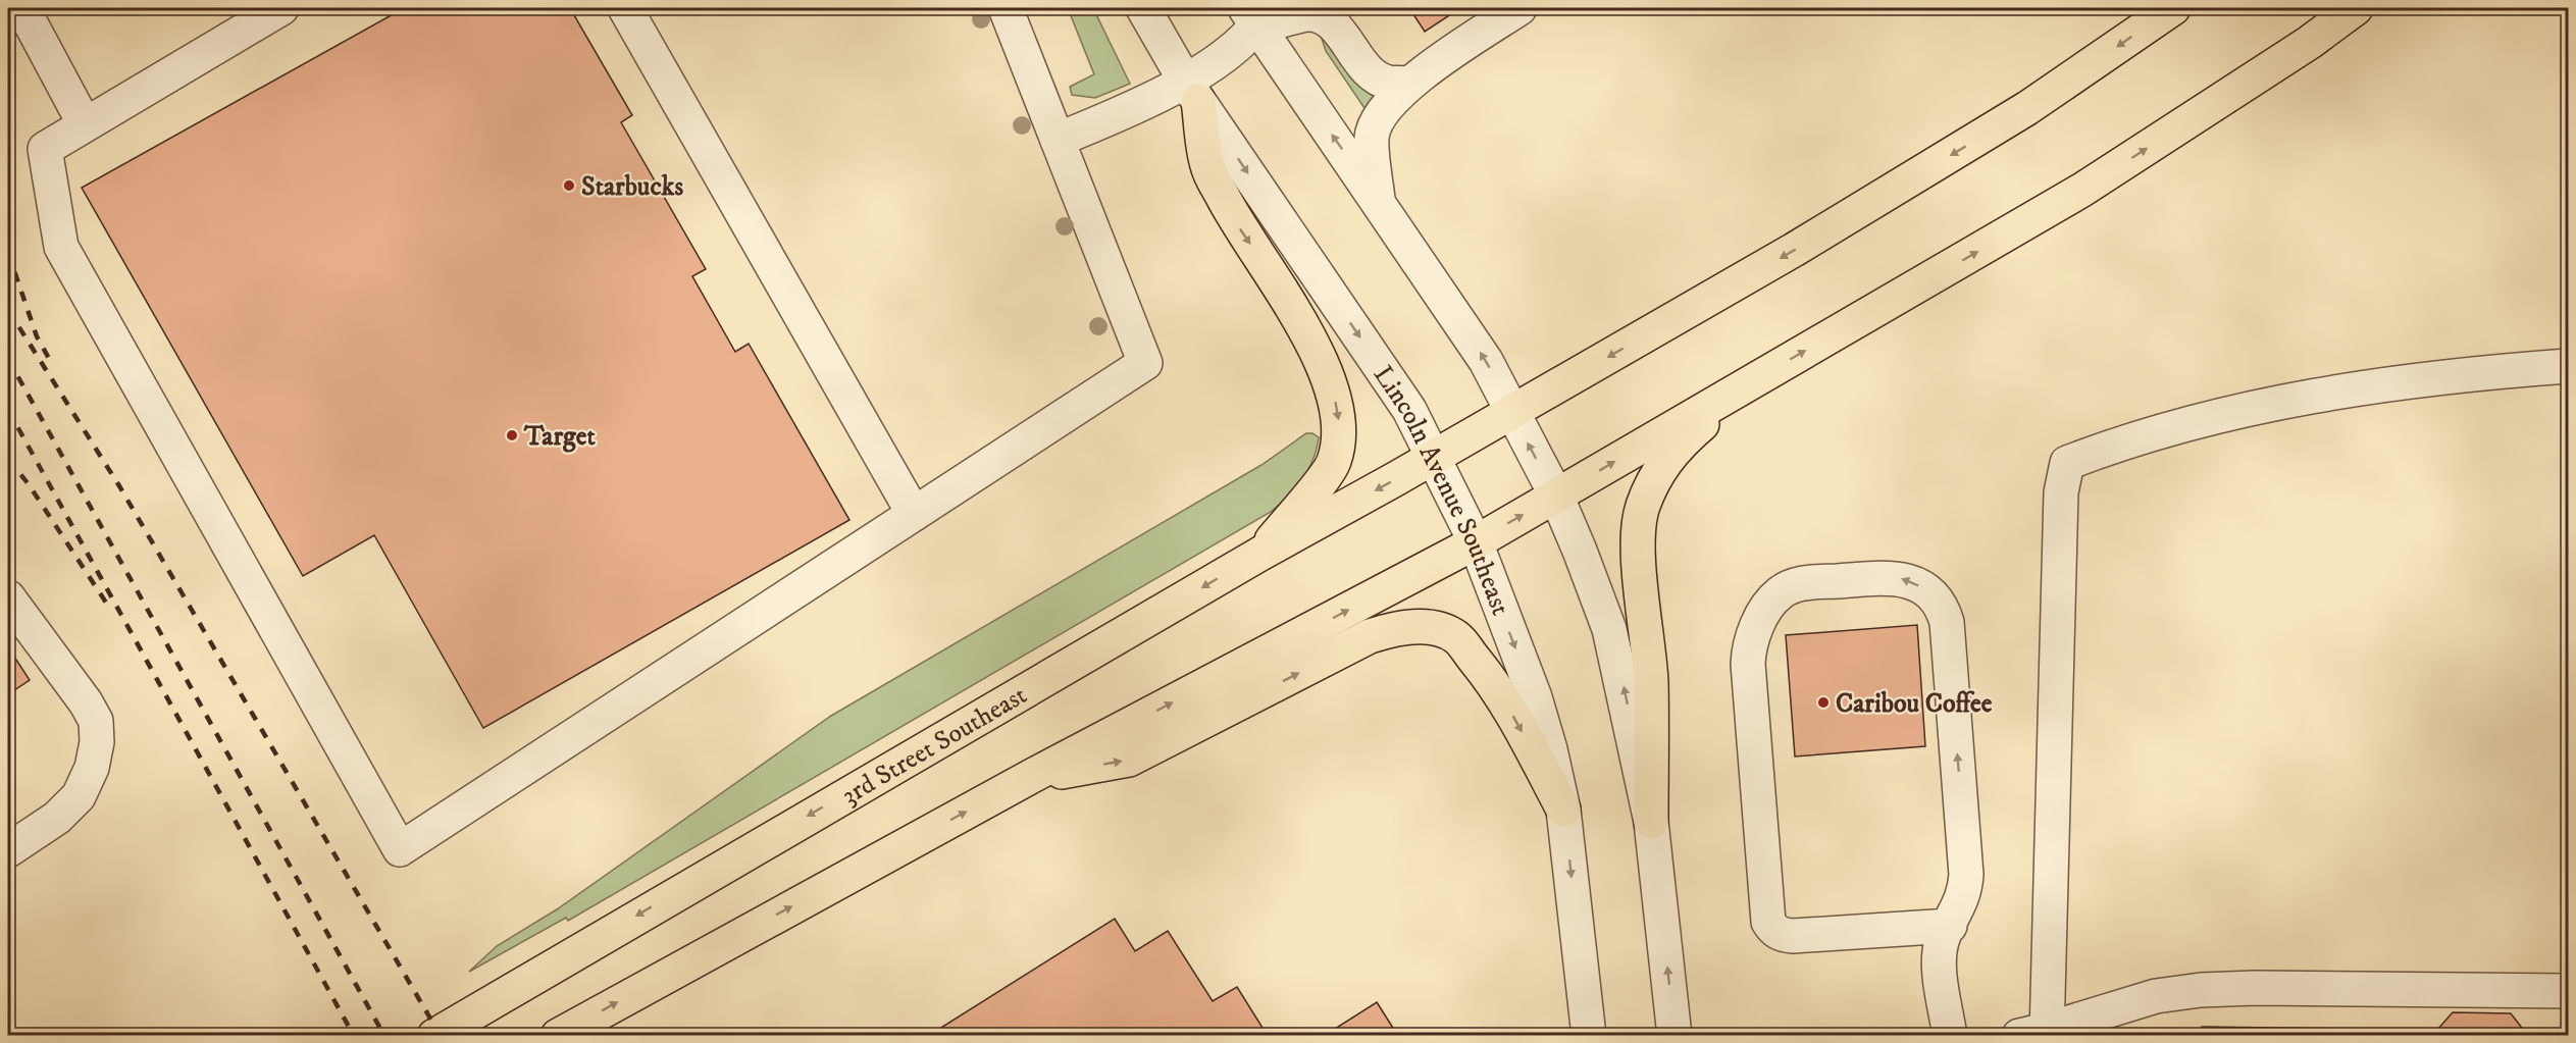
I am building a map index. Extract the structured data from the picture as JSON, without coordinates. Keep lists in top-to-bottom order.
{
  "streets": {
    "highway": ["3rd Street Southeast"],
    "street": ["Lincoln Avenue Southeast"]
  },
  "crossings": [
    ["Lincoln Avenue Southeast", "3rd Street Southeast"]
  ],
  "places": ["Starbucks", "Target", "Caribou Coffee"]
}
